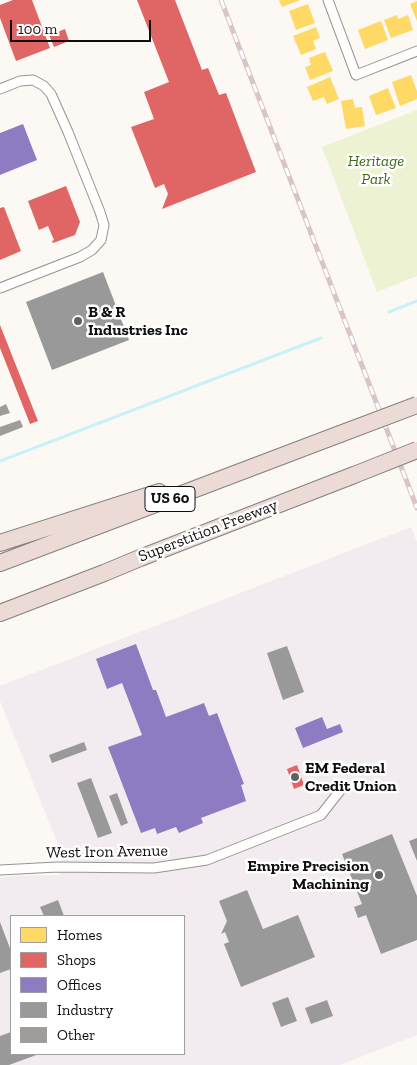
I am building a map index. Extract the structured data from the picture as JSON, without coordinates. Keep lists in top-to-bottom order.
{
  "streets": {
    "highway": ["US 60", "Superstition Freeway"],
    "street": ["West Iron Avenue"]
  },
  "parks": ["Heritage Park"],
  "places": ["B & R Industries Inc", "EM Federal Credit Union", "Empire Precision Machining"],
  "legend": [
    "Homes",
    "Shops",
    "Offices",
    "Industry",
    "Other"
  ],
  "scale_bar": "100 m"
}
